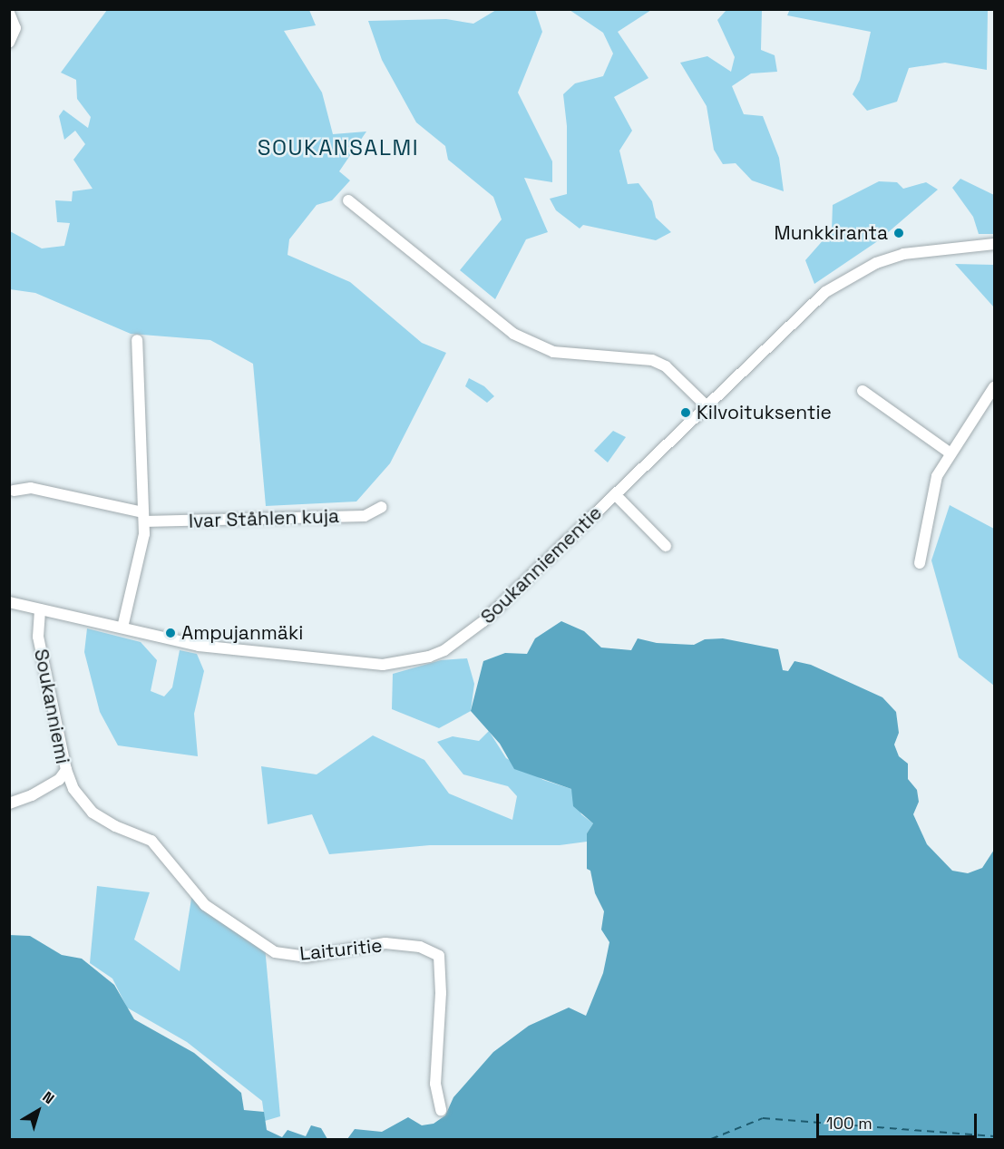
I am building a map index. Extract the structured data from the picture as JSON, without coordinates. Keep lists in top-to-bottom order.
{
  "streets": {
    "street": [
      "Ivar Ståhlen kuja",
      "Soukanniementie",
      "Soukanniemi",
      "Laituritie"
    ]
  },
  "crossings": [
    ["Soukanniementie", "Soukanniemi"],
    ["Soukanniemi", "Laituritie"]
  ],
  "districts": ["SOUKANSALMI"],
  "places": ["Munkkiranta", "Kilvoituksentie", "Ampujanmäki"],
  "scale_bar": "100 m",
  "north": "top right"
}
